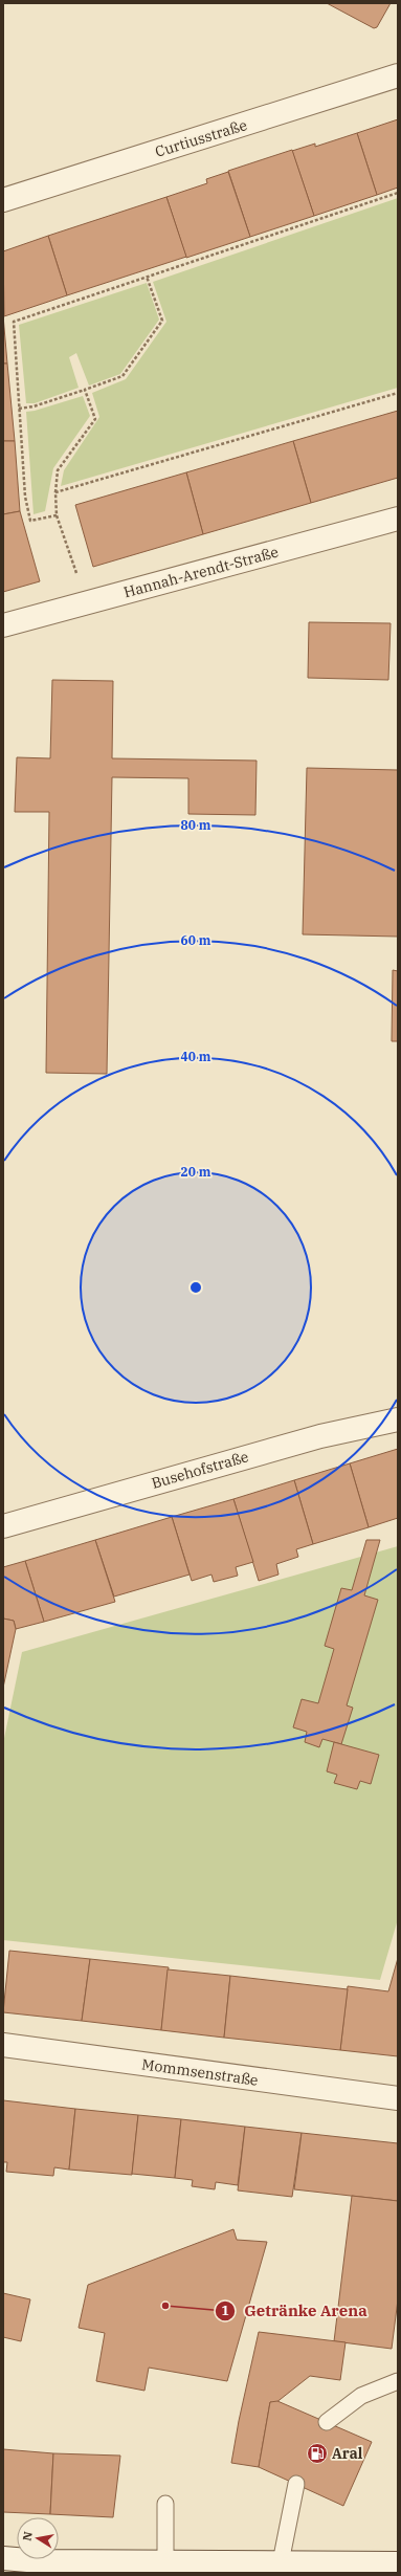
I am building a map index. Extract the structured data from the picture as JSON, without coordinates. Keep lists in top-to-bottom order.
{
  "streets": {
    "street": [
      "Curtiusstraße",
      "Hannah-Arendt-Straße",
      "Busehofstraße",
      "Mommsenstraße"
    ]
  },
  "places": {
    "other": ["Getränke Arena"],
    "fuel station": ["Aral"]
  },
  "north": "left",
  "rings": [
    "80 m",
    "60 m",
    "40 m",
    "20 m"
  ]
}
